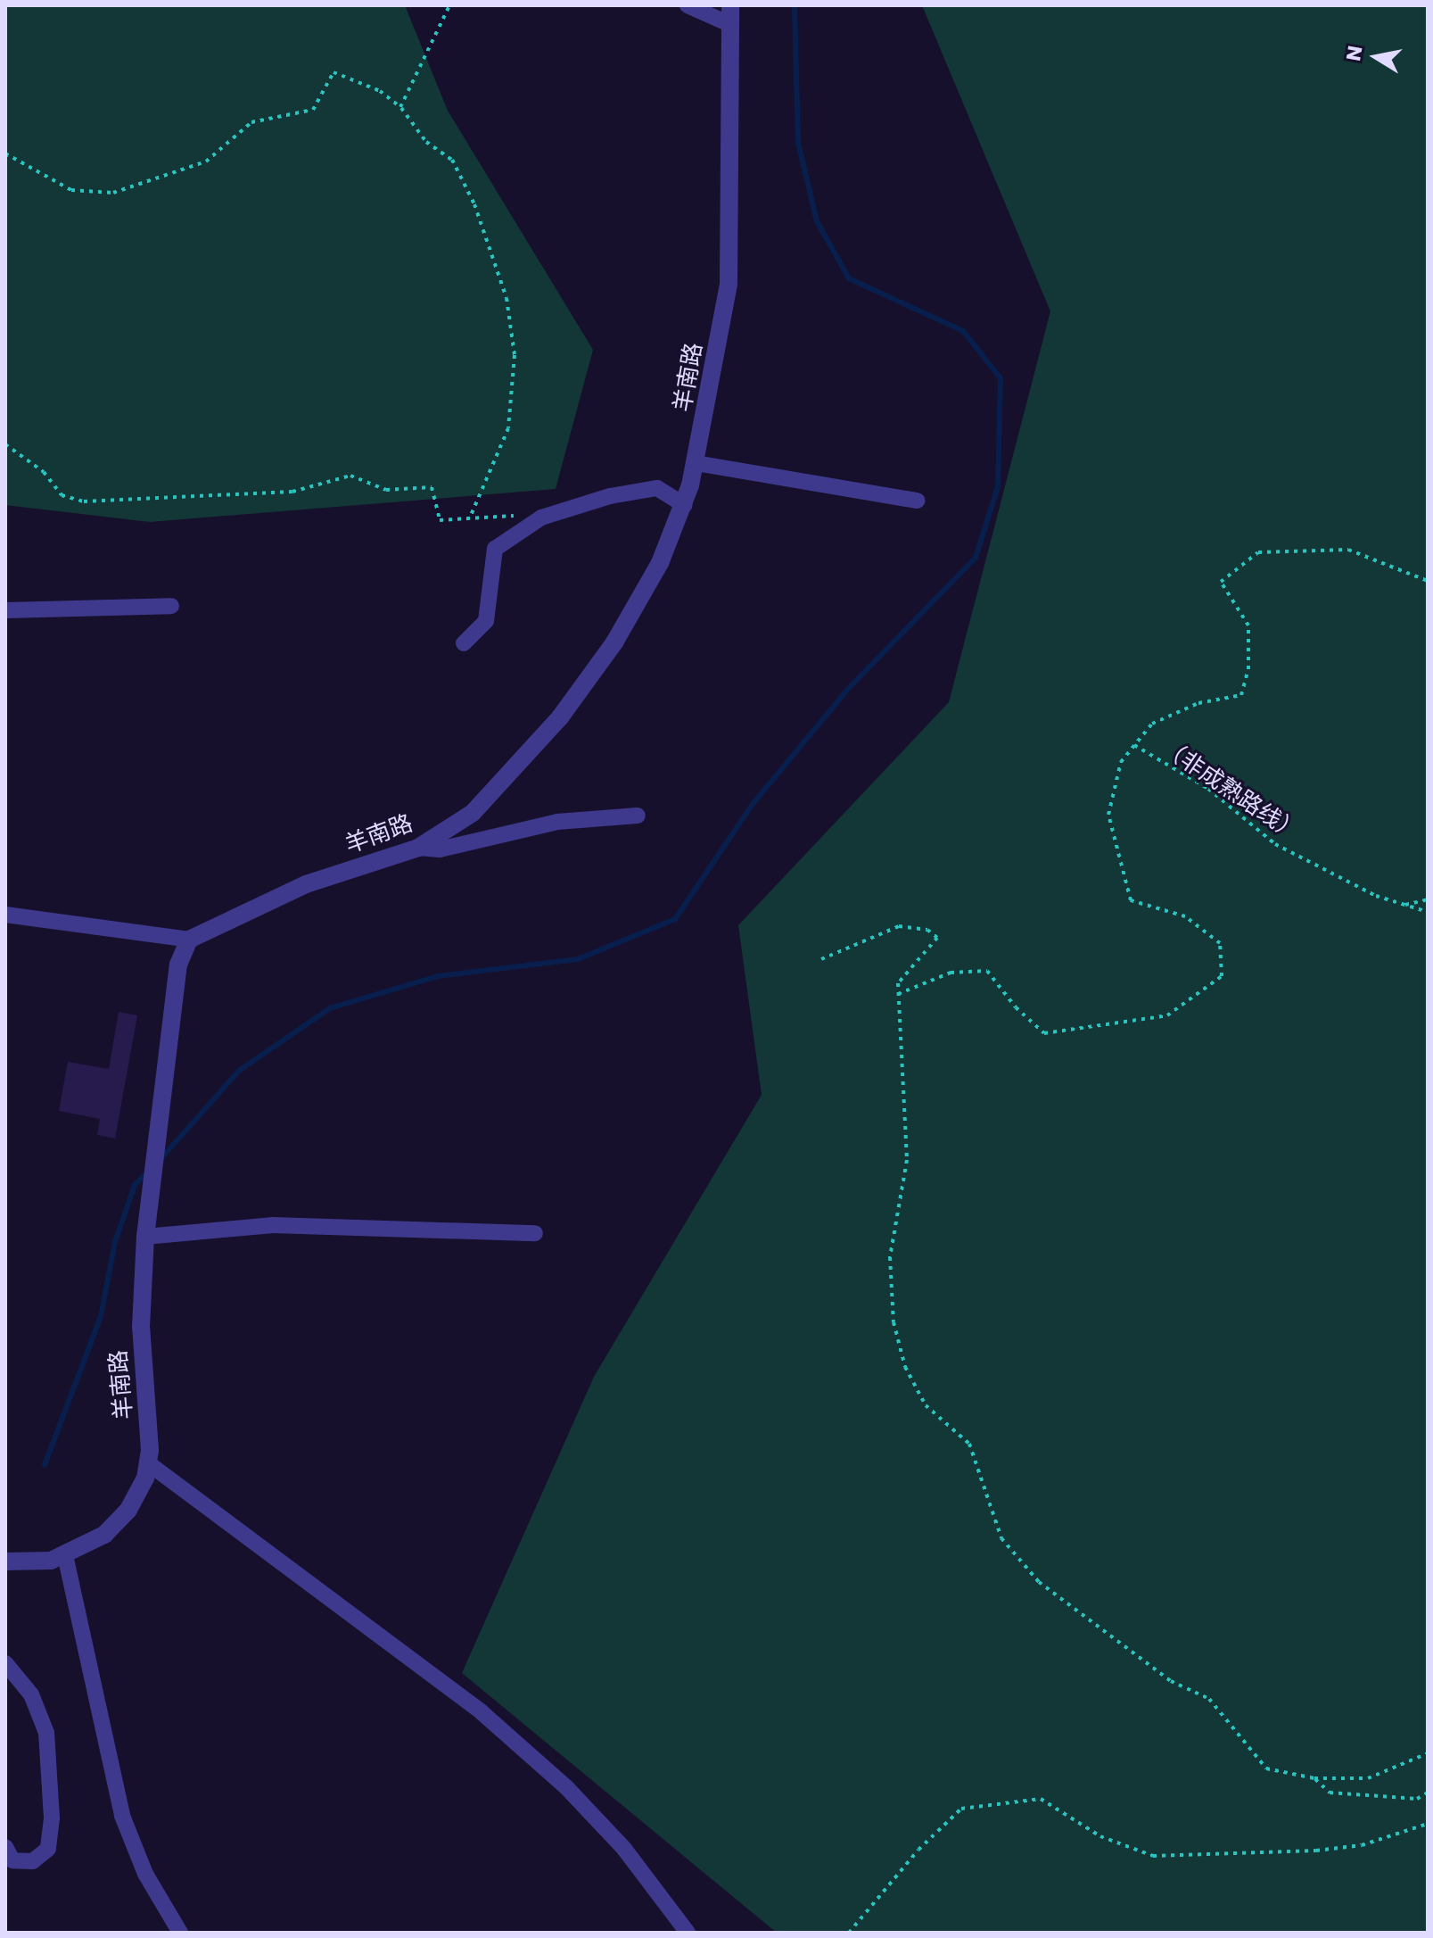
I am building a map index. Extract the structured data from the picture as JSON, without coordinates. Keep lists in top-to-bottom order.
{
  "streets": {
    "street": ["羊南路"],
    "path": ["（非成熟路线）"]
  },
  "north": "left"
}
